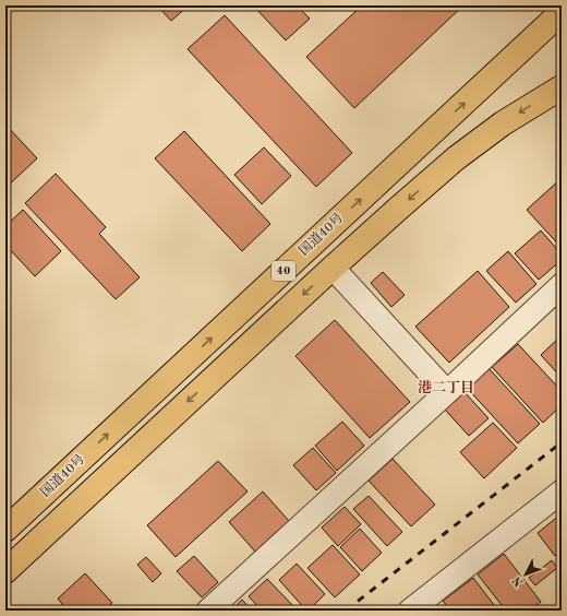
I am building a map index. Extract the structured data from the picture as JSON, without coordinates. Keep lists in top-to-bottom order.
{
  "streets": {
    "highway": ["国道40号", "40"]
  },
  "districts": ["港二丁目"],
  "north": "bottom left"
}
